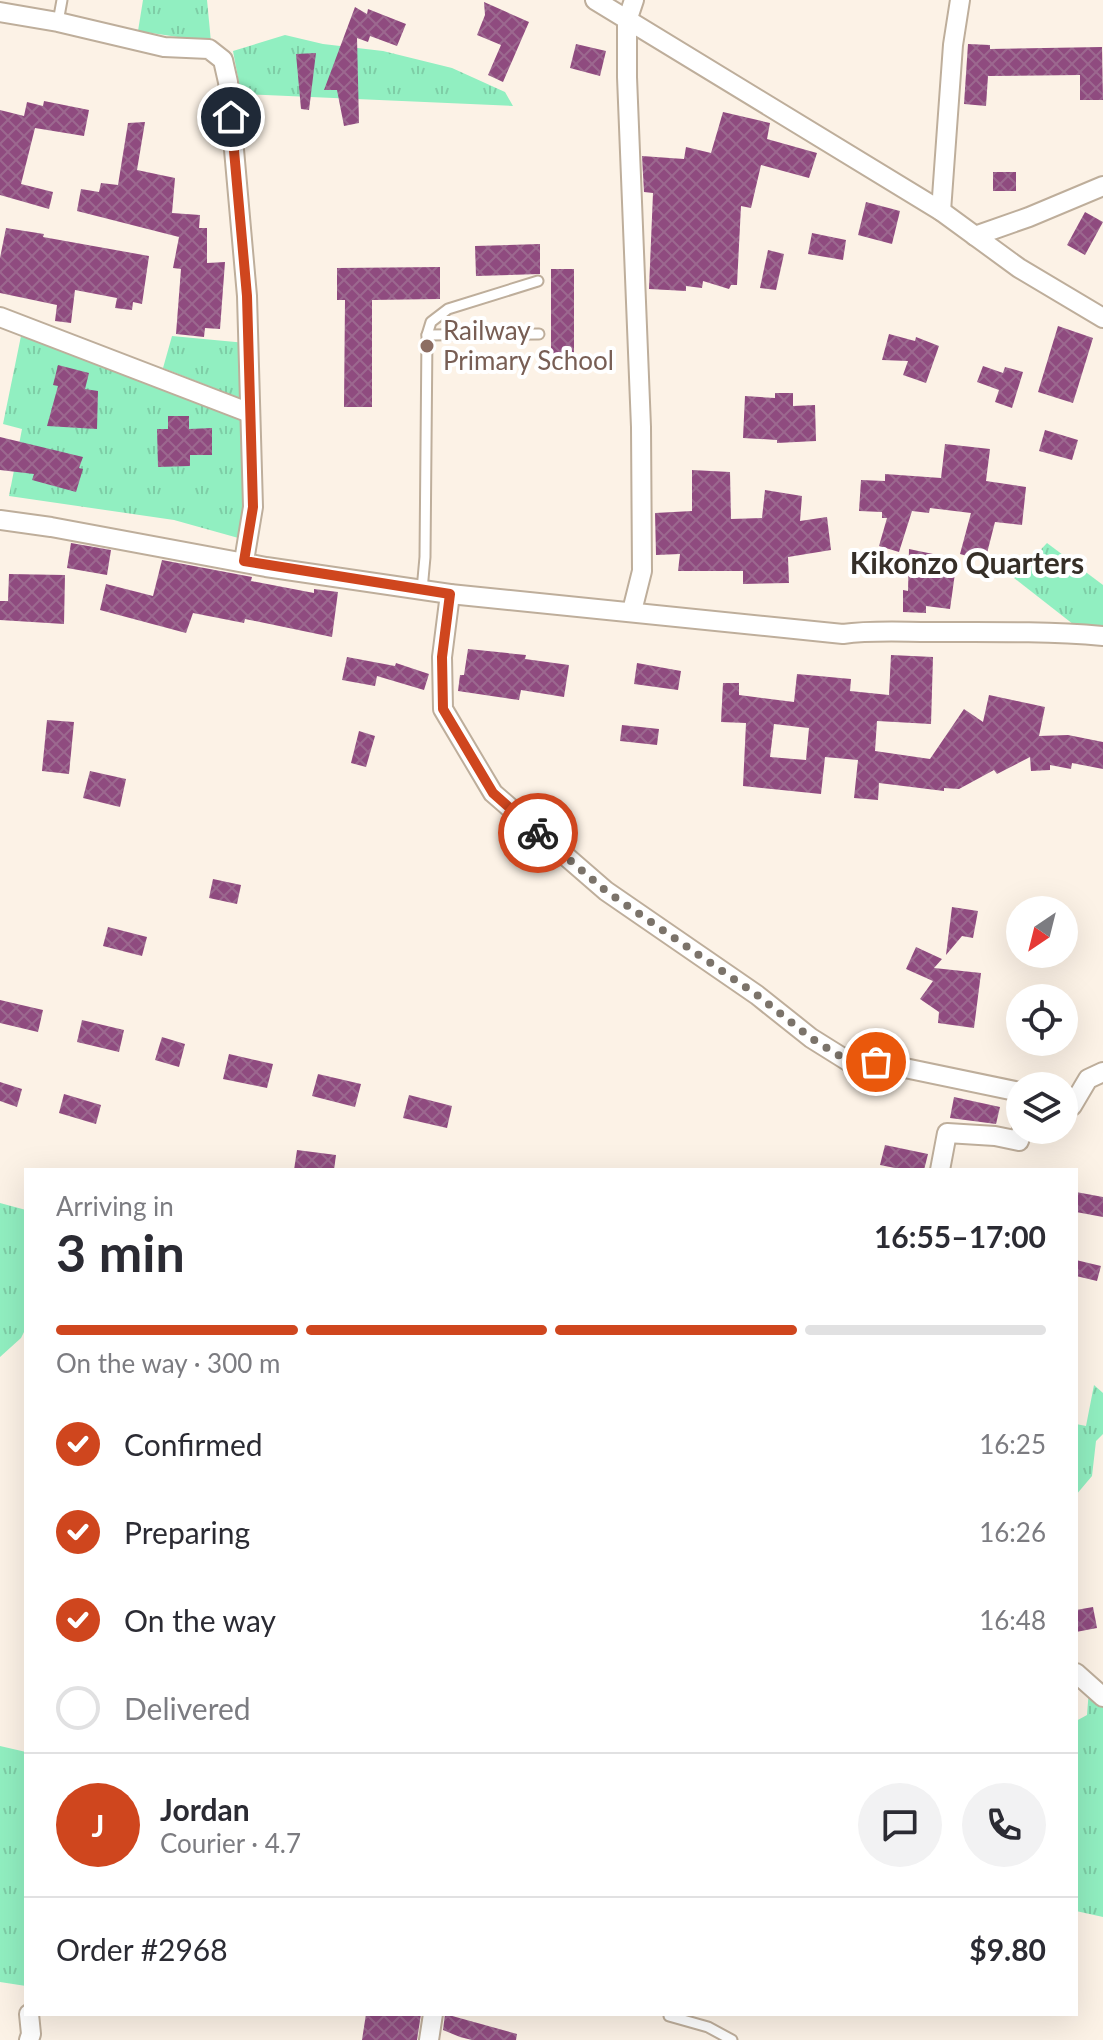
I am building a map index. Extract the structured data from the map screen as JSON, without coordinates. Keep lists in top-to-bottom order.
{
  "districts": ["Kikonzo Quarters"],
  "places": ["Railway Primary School"],
  "north": "bottom left",
  "page": {
    "heading": ["3 min", "Arriving in", "16:55–17:00"],
    "panel": [
      "Jordan",
      "Courier · 4.7",
      "Order #2968",
      "$9.80"
    ],
    "bar": "On the way · 300 m",
    "list": [
      ["Confirmed", "16:25"],
      ["Preparing", "16:26"],
      ["On the way", "16:48"],
      "Delivered"
    ],
    "round": "J"
  }
}
